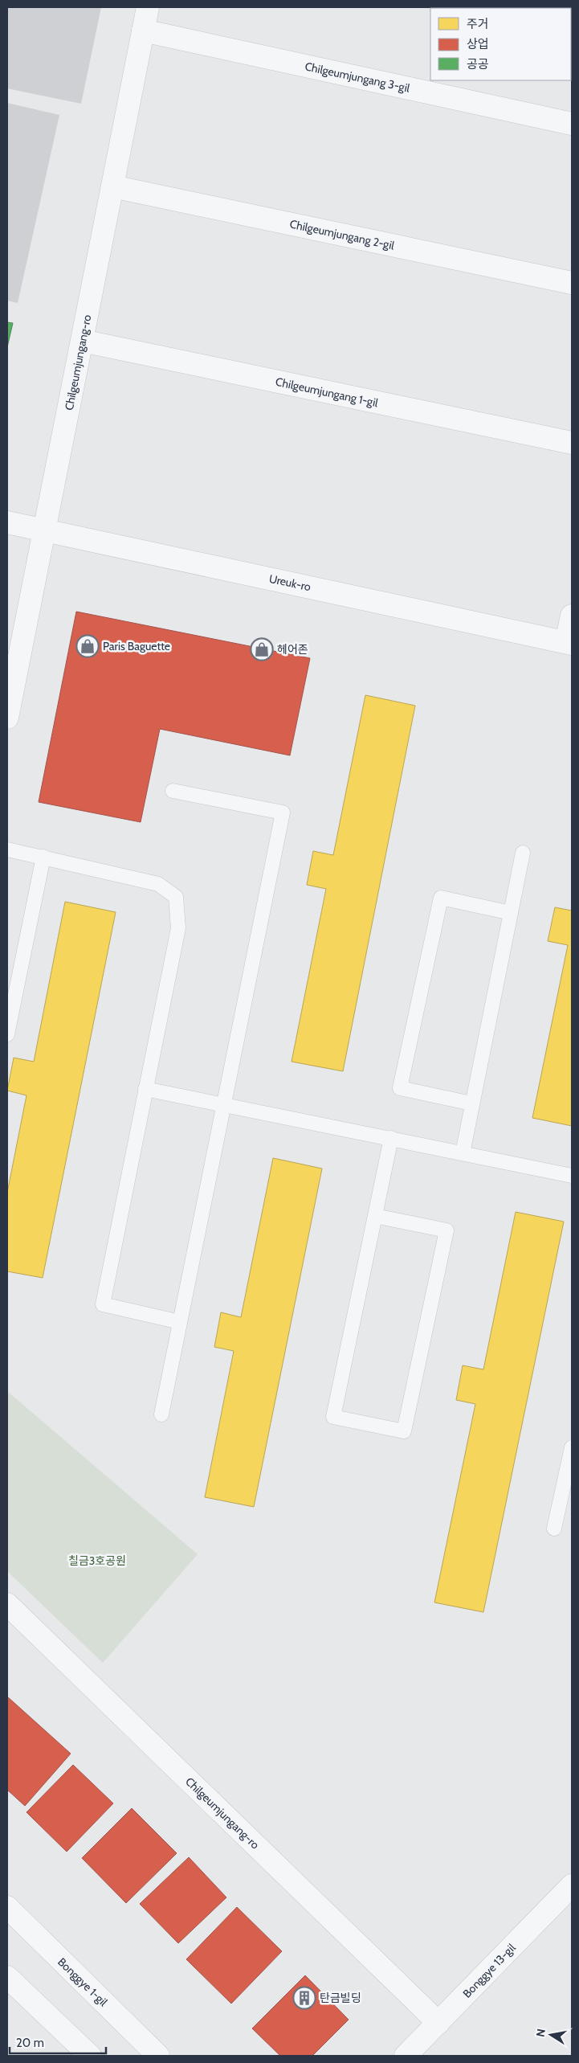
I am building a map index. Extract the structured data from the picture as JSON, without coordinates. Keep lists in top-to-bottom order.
{
  "streets": {
    "street": [
      "Chilgeumjungang 3-gil",
      "Chilgeumjungang 2-gil",
      "Chilgeumjungang-ro",
      "Chilgeumjungang 1-gil",
      "Ureuk-ro",
      "Bonggye 13-gil",
      "Bonggye 1-gil"
    ]
  },
  "crossings": [
    ["Chilgeumjungang 3-gil", "Chilgeumjungang-ro"],
    ["Chilgeumjungang 2-gil", "Chilgeumjungang-ro"],
    ["Chilgeumjungang-ro", "Chilgeumjungang 1-gil"],
    ["Chilgeumjungang-ro", "Ureuk-ro"],
    ["Chilgeumjungang-ro", "Bonggye 13-gil"]
  ],
  "parks": ["칠금3호공원"],
  "places": {
    "shop": ["Paris Baguette", "헤어존"],
    "building": ["탄금빌딩"]
  },
  "legend": ["주거", "상업", "공공"],
  "scale_bar": "20 m",
  "north": "left"
}
